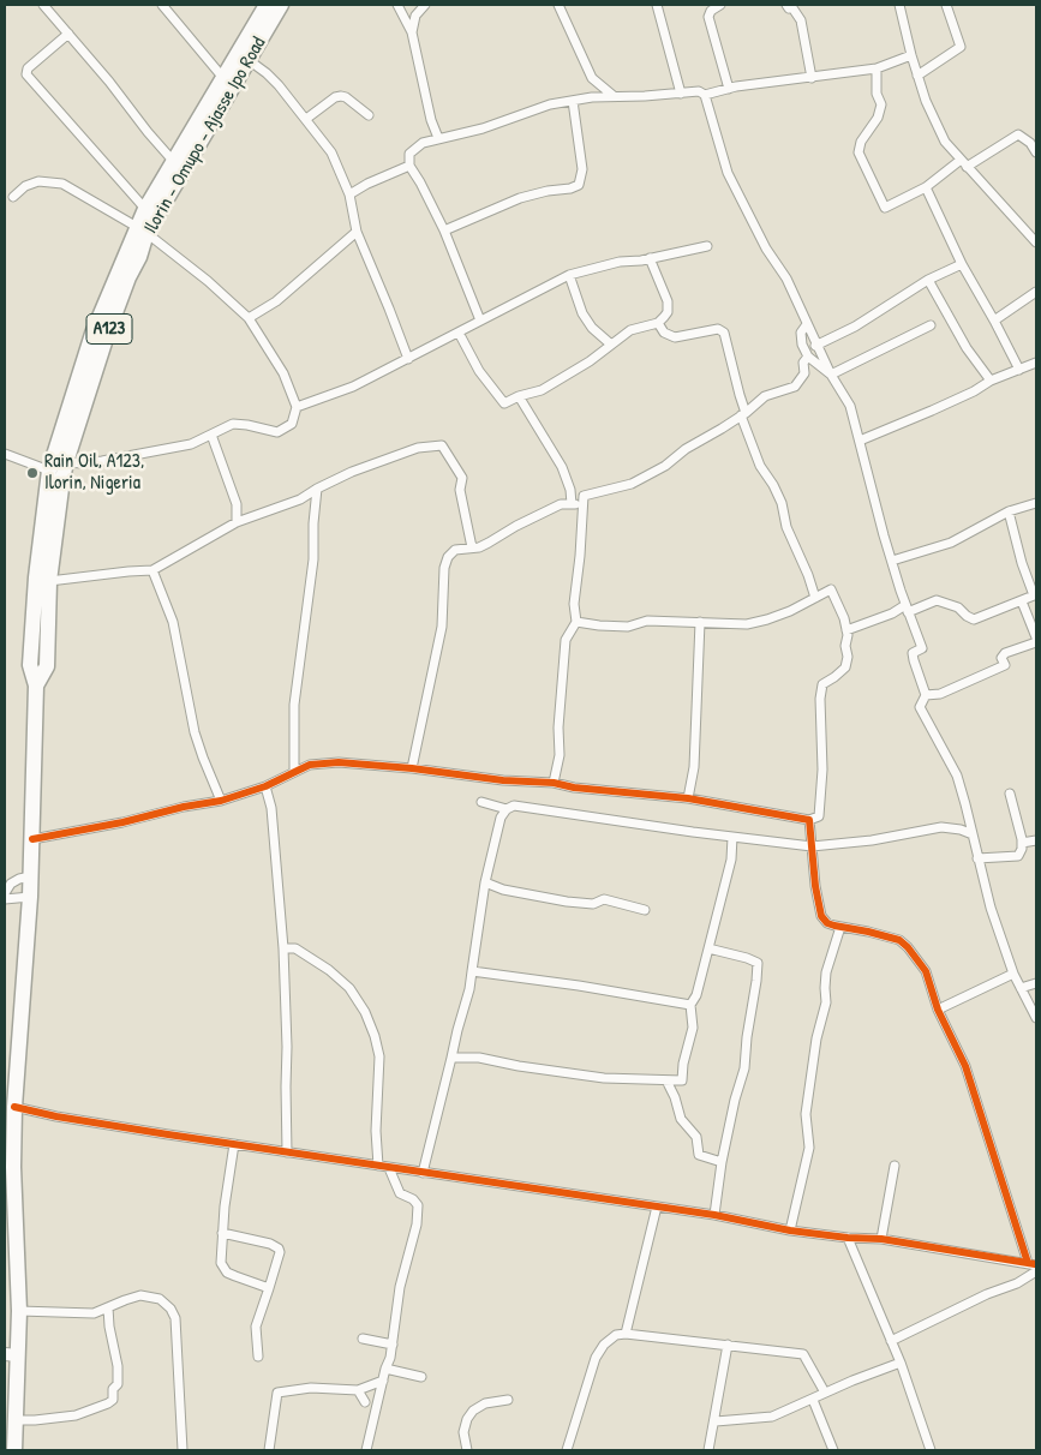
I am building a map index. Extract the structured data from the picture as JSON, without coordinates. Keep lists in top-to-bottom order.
{
  "streets": {
    "highway": ["Ilorin - Omupo - Ajasse Ipo Road", "A123"]
  },
  "places": ["Rain Oil, A123, Ilorin, Nigeria"]
}
